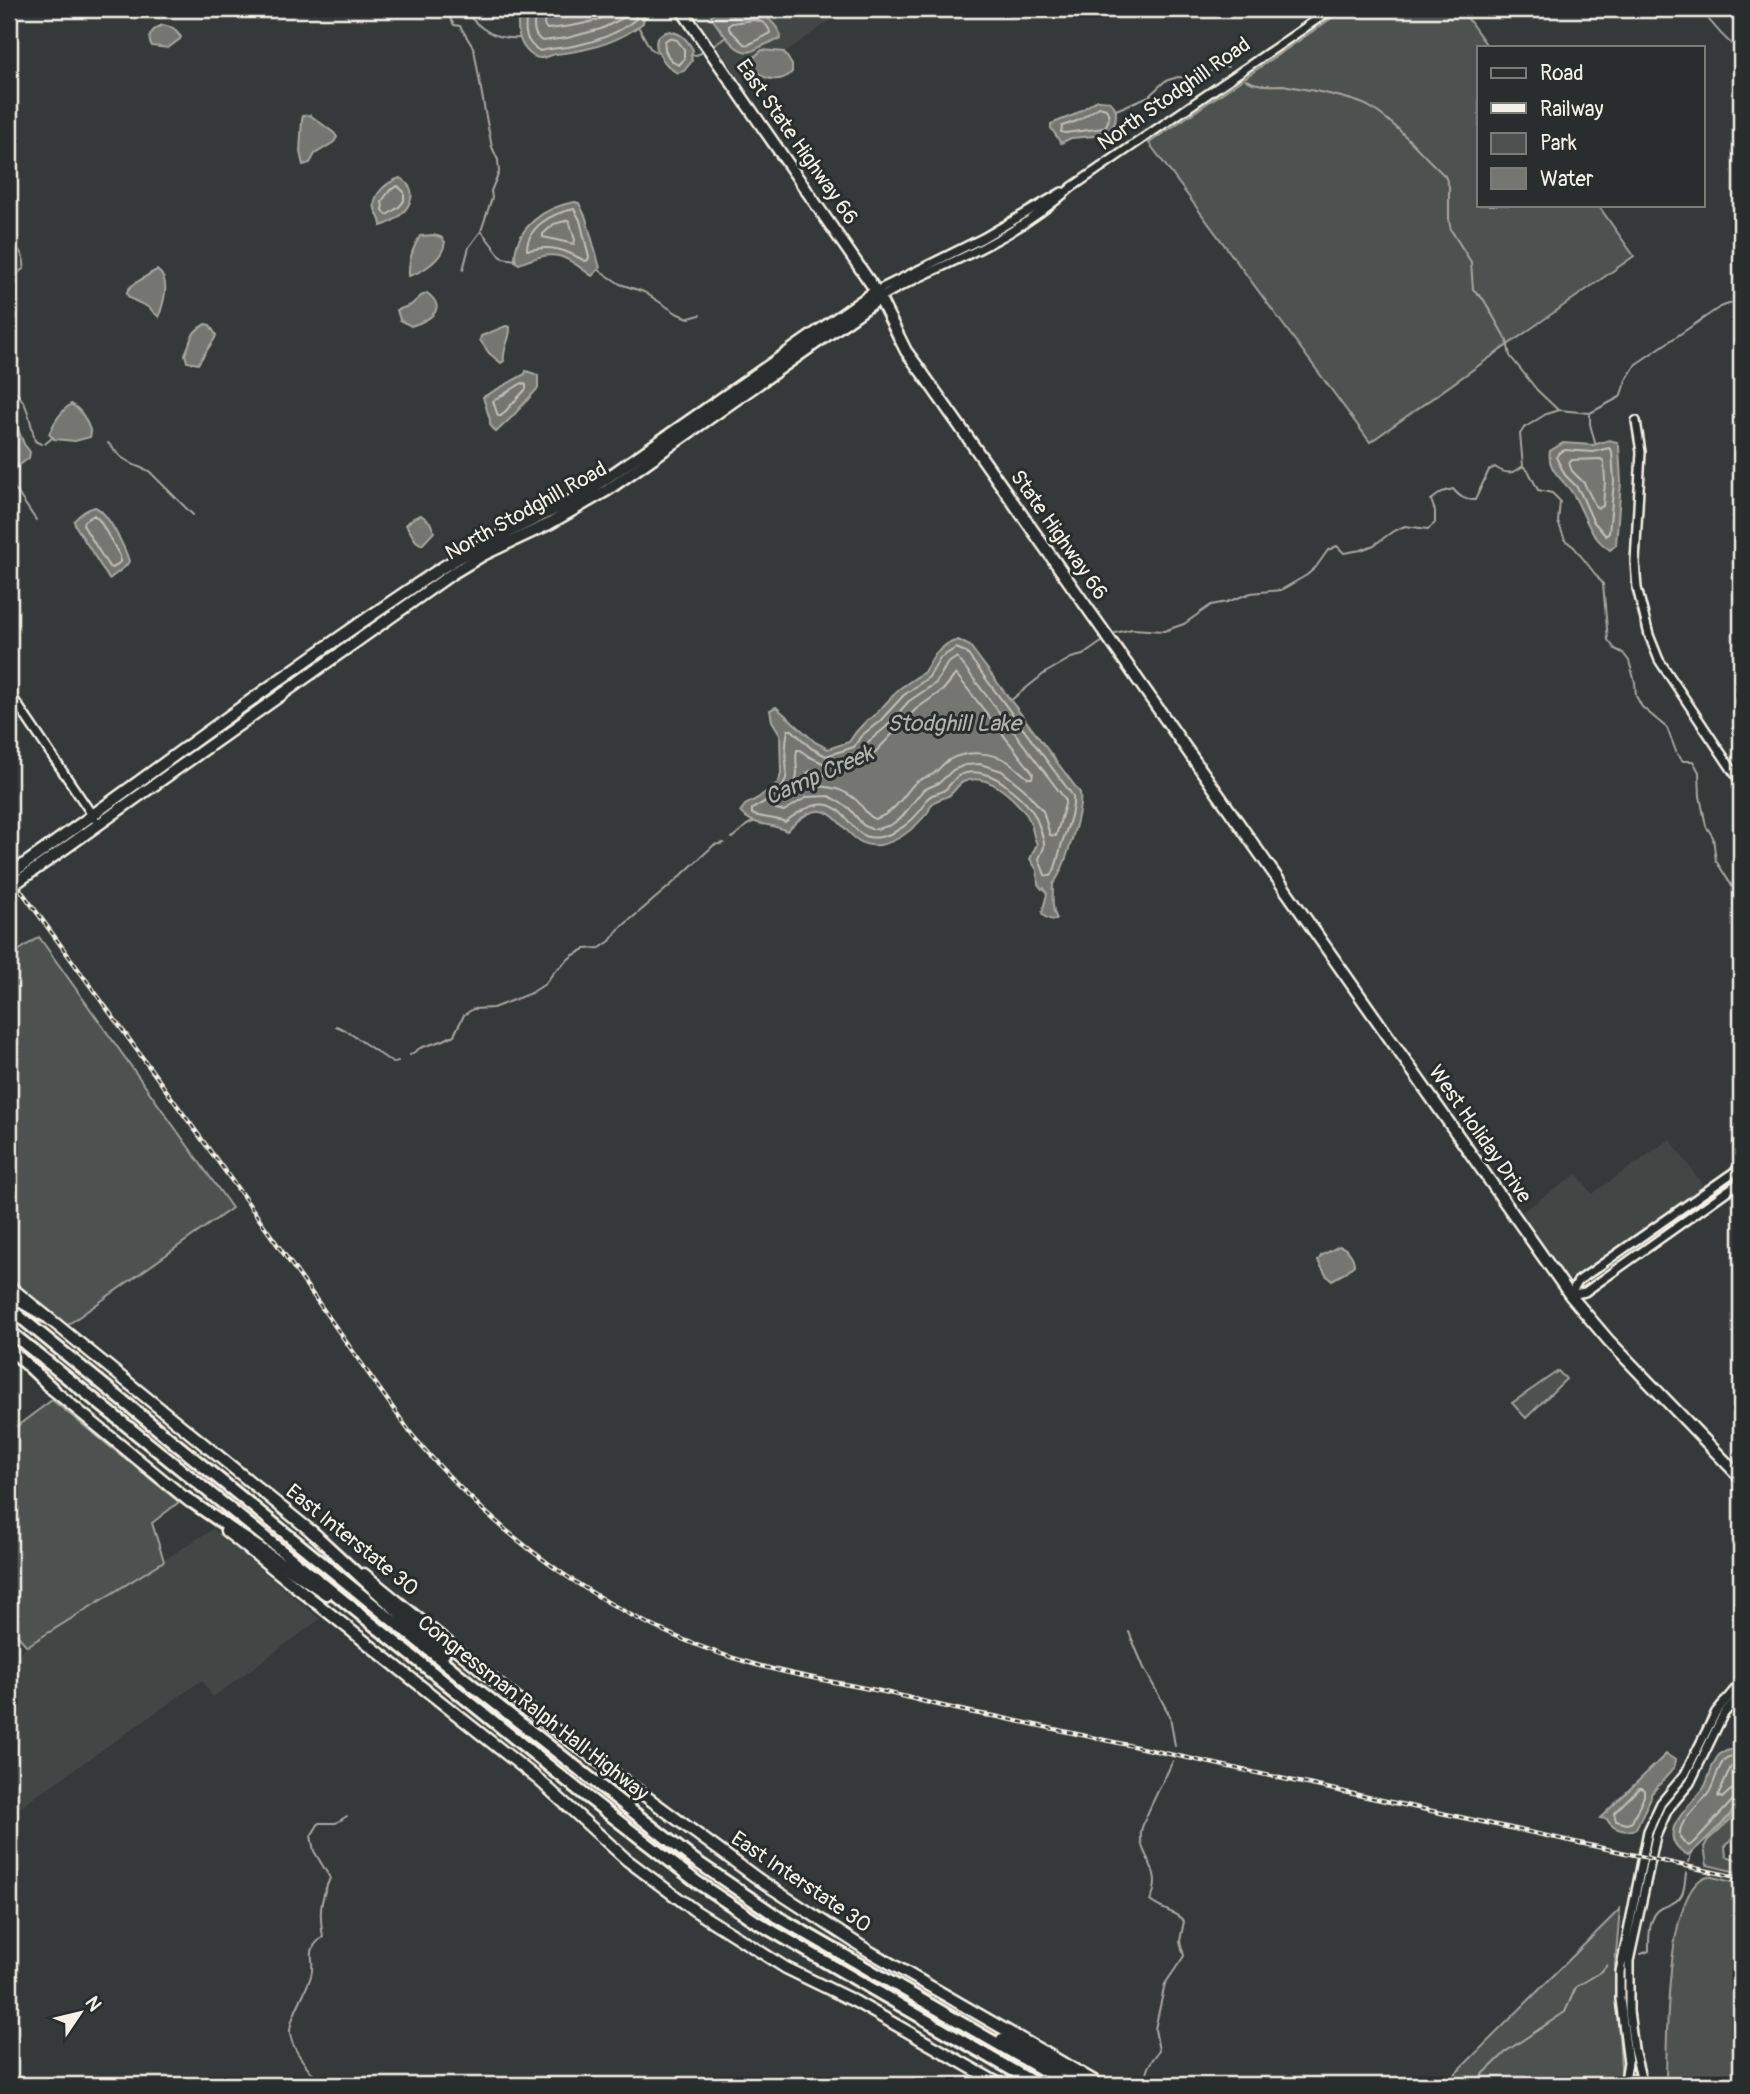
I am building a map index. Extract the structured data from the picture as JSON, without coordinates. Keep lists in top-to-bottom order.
{
  "streets": {
    "highway": ["Congressman Ralph Hall Highway"],
    "main road": [
      "North Stodghill Road",
      "East State Highway 66",
      "State Highway 66",
      "West Holiday Drive",
      "East Interstate 30"
    ]
  },
  "crossings": [
    ["North Stodghill Road", "East State Highway 66"],
    ["North Stodghill Road", "State Highway 66"],
    ["East State Highway 66", "State Highway 66"],
    ["State Highway 66", "West Holiday Drive"]
  ],
  "water": ["Stodghill Lake", "Camp Creek"],
  "legend": [
    "Road",
    "Railway",
    "Park",
    "Water"
  ],
  "north": "top right"
}
